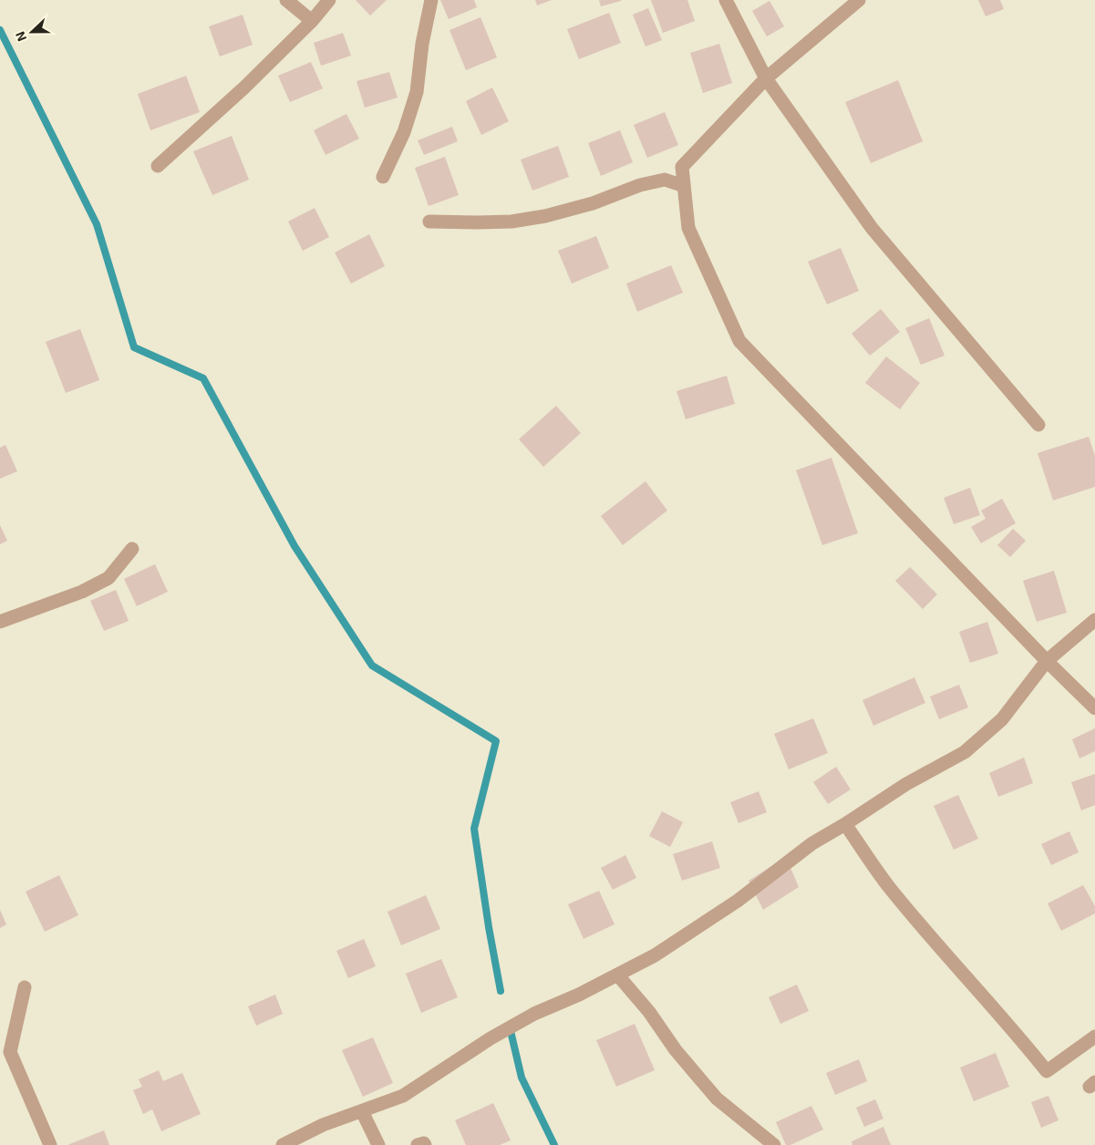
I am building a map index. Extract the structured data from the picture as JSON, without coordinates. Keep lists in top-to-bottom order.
{
  "north": "left"
}
